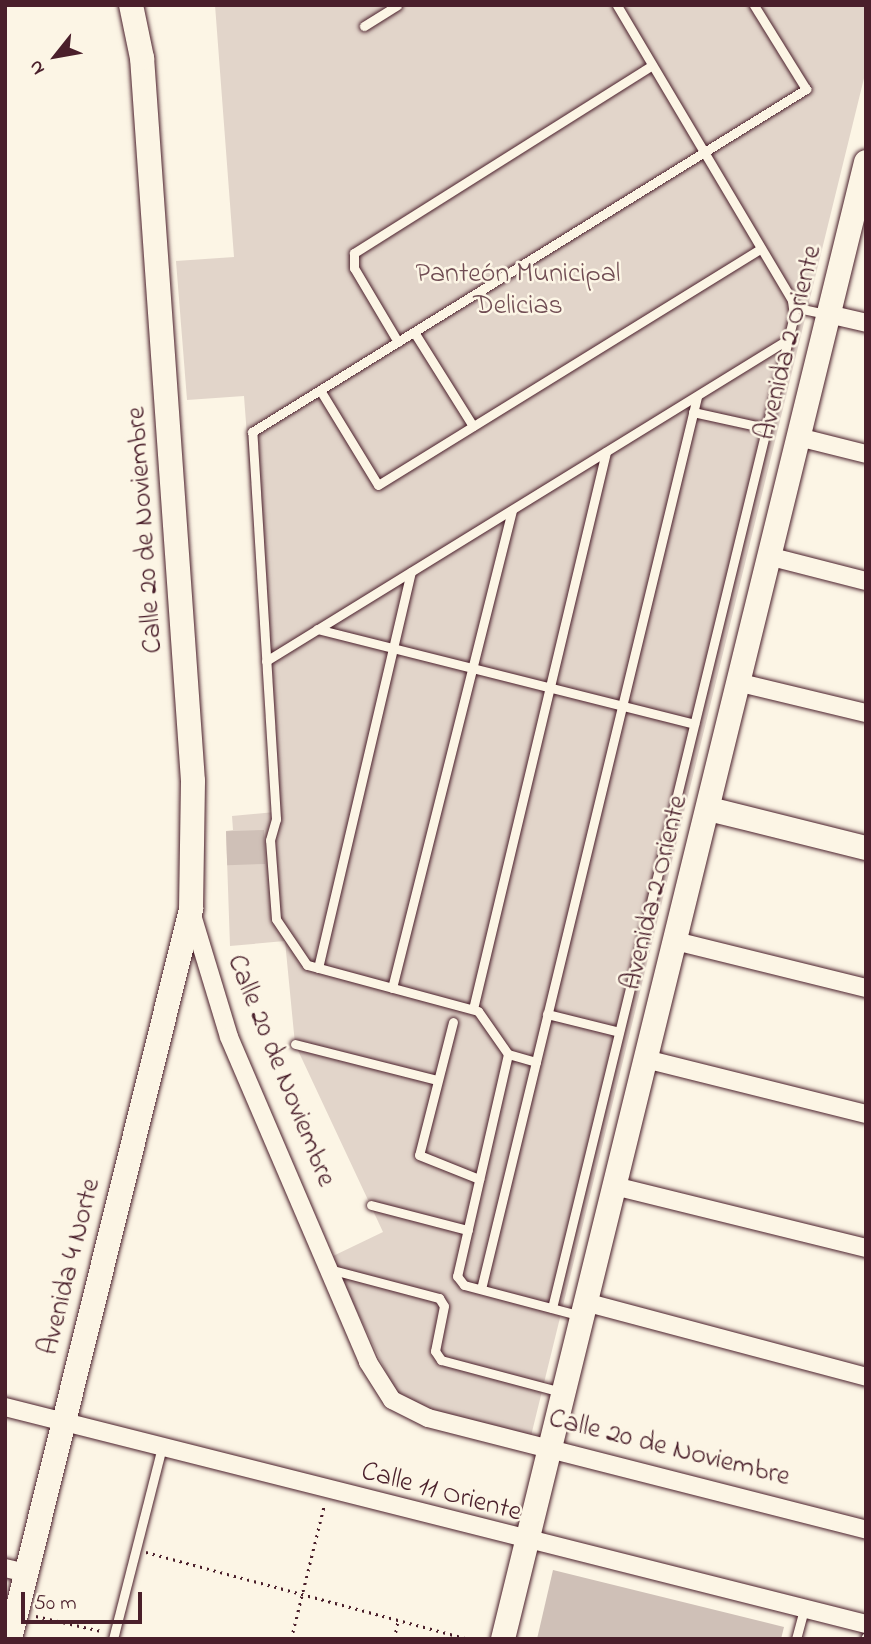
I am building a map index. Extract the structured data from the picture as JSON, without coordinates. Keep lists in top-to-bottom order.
{
  "streets": {
    "street": [
      "Avenida 2 Oriente",
      "Calle 20 de Noviembre",
      "Avenida 4 Norte",
      "Calle 11 Oriente"
    ]
  },
  "crossings": [
    ["Avenida 2 Oriente", "Calle 20 de Noviembre"],
    ["Avenida 2 Oriente", "Calle 11 Oriente"],
    ["Calle 20 de Noviembre", "Avenida 4 Norte"],
    ["Avenida 4 Norte", "Calle 11 Oriente"]
  ],
  "parks": ["Panteón Municipal Delicias"],
  "scale_bar": "50 m",
  "north": "bottom left"
}
